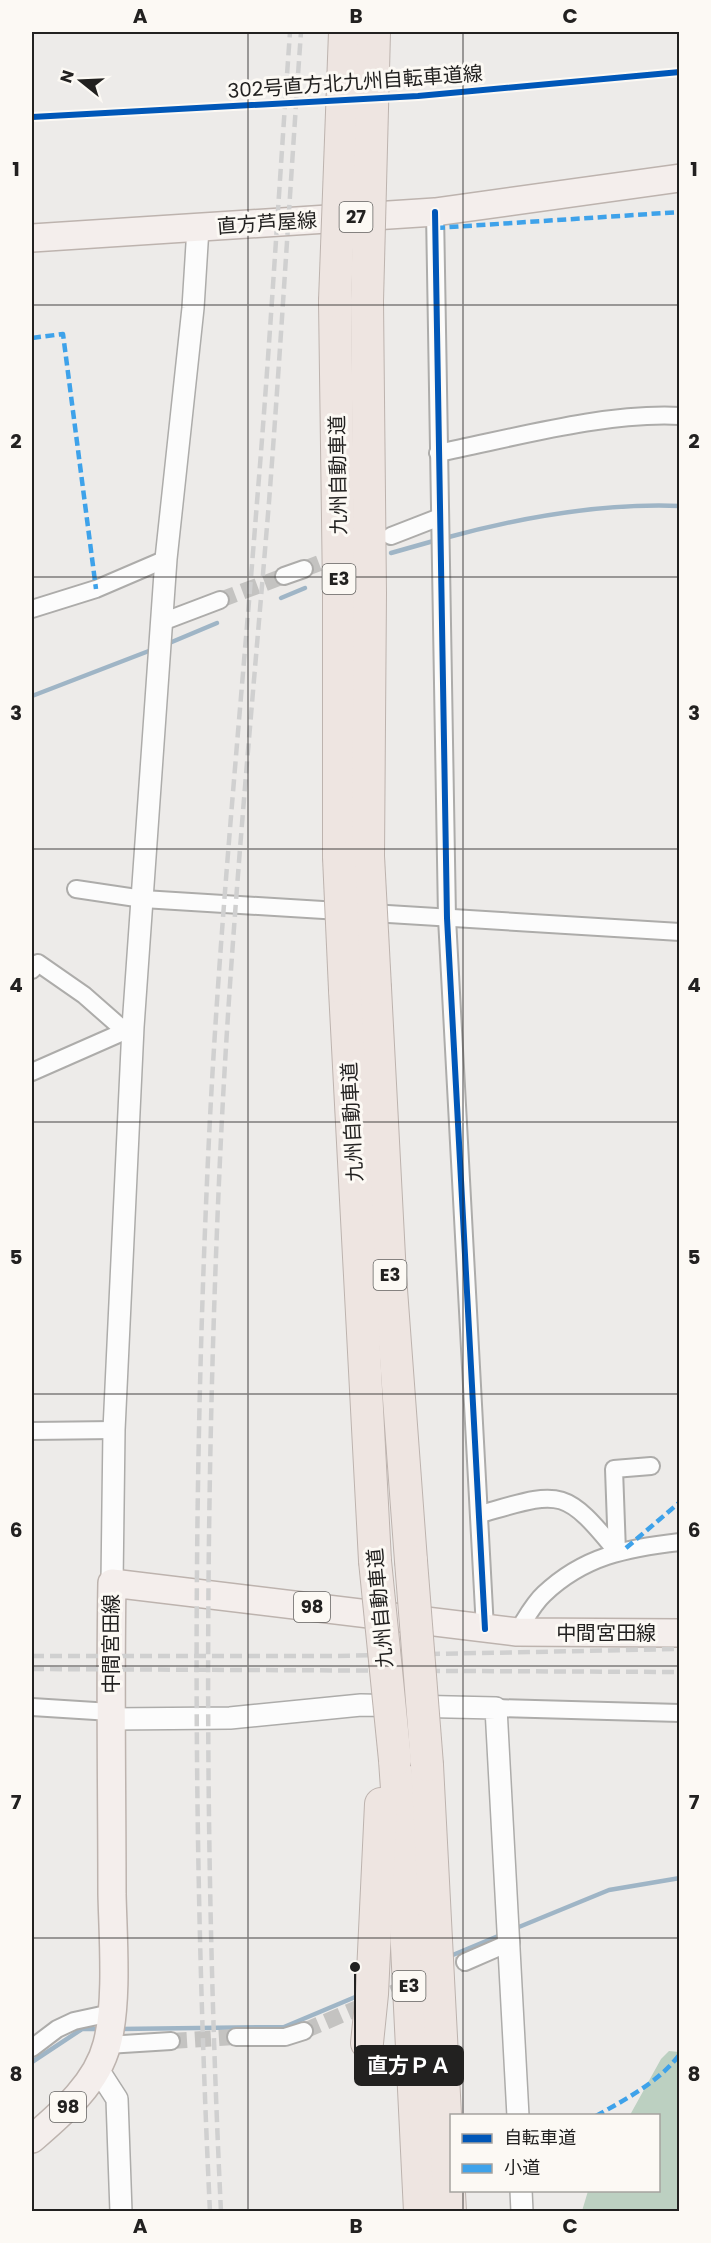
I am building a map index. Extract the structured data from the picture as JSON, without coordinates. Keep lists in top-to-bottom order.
{
  "streets": {
    "highway": ["九州自動車道", "E3"],
    "main road": [
      "27",
      "直方芦屋線",
      "98",
      "中間宮田線"
    ],
    "cycle path": ["302号直方北九州自転車道線"]
  },
  "places": ["直方ＰＡ"],
  "legend": ["自転車道", "小道"],
  "north": "left",
  "grid": {
    "columns": ["A", "B", "C"],
    "rows": [
      "1",
      "2",
      "3",
      "4",
      "5",
      "6",
      "7",
      "8"
    ]
  }
}
